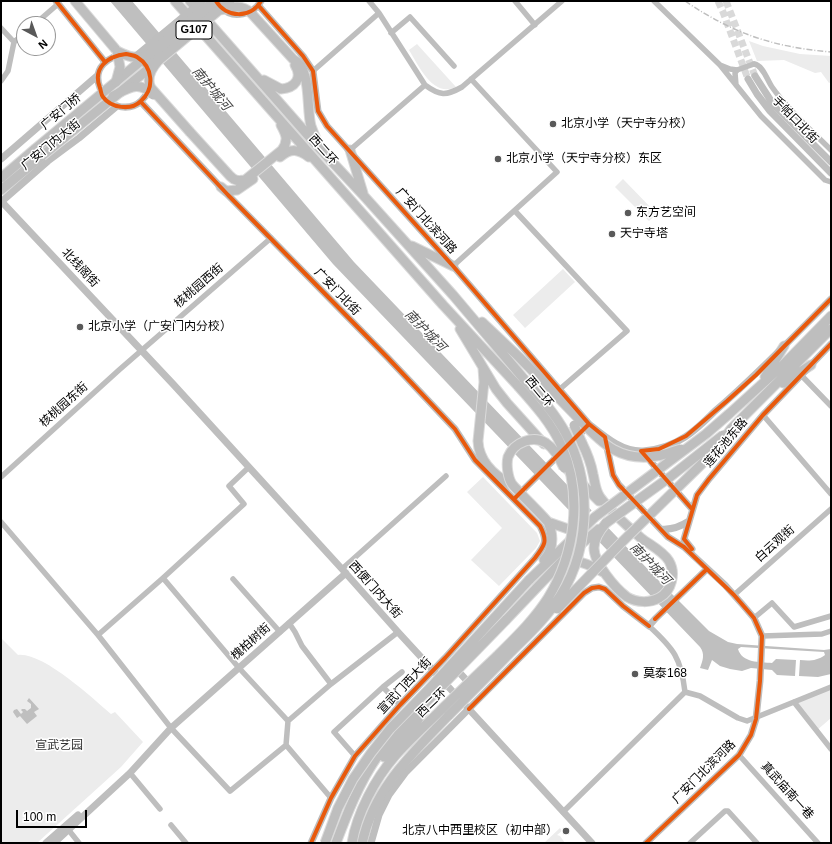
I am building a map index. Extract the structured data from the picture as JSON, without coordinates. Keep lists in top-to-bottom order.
{
  "streets": {
    "main road": [
      "G107",
      "广安门桥",
      "广安门内大街",
      "西二环",
      "莲花池东路",
      "宣武门西大街"
    ],
    "street": [
      "手帕口北街",
      "广安门北滨河路",
      "北线阁街",
      "核桃园西街",
      "广安门北街",
      "核桃园东街",
      "白云观街",
      "西便门内大街",
      "槐柏树街",
      "真武庙南一巷"
    ]
  },
  "crossings": [
    ["广安门桥", "广安门内大街"],
    ["广安门内大街", "北线阁街"],
    ["广安门北滨河路", "真武庙南一巷"],
    ["北线阁街", "核桃园西街"],
    ["北线阁街", "核桃园东街"],
    ["北线阁街", "西便门内大街"],
    ["核桃园西街", "广安门北街"],
    ["核桃园西街", "核桃园东街"],
    ["核桃园西街", "西便门内大街"],
    ["广安门北街", "宣武门西大街"],
    ["核桃园东街", "西便门内大街"],
    ["莲花池东路", "宣武门西大街"],
    ["西便门内大街", "槐柏树街"],
    ["西便门内大街", "宣武门西大街"]
  ],
  "water": ["南护城河"],
  "parks": ["宣武艺园"],
  "places": [
    "北京小学（天宁寺分校）",
    "北京小学（天宁寺分校）东区",
    "东方艺空间",
    "天宁寺塔",
    "北京小学（广安门内分校）",
    "莫泰168",
    "北京八中西里校区（初中部）"
  ],
  "scale_bar": "100 m",
  "north": "bottom right"
}
